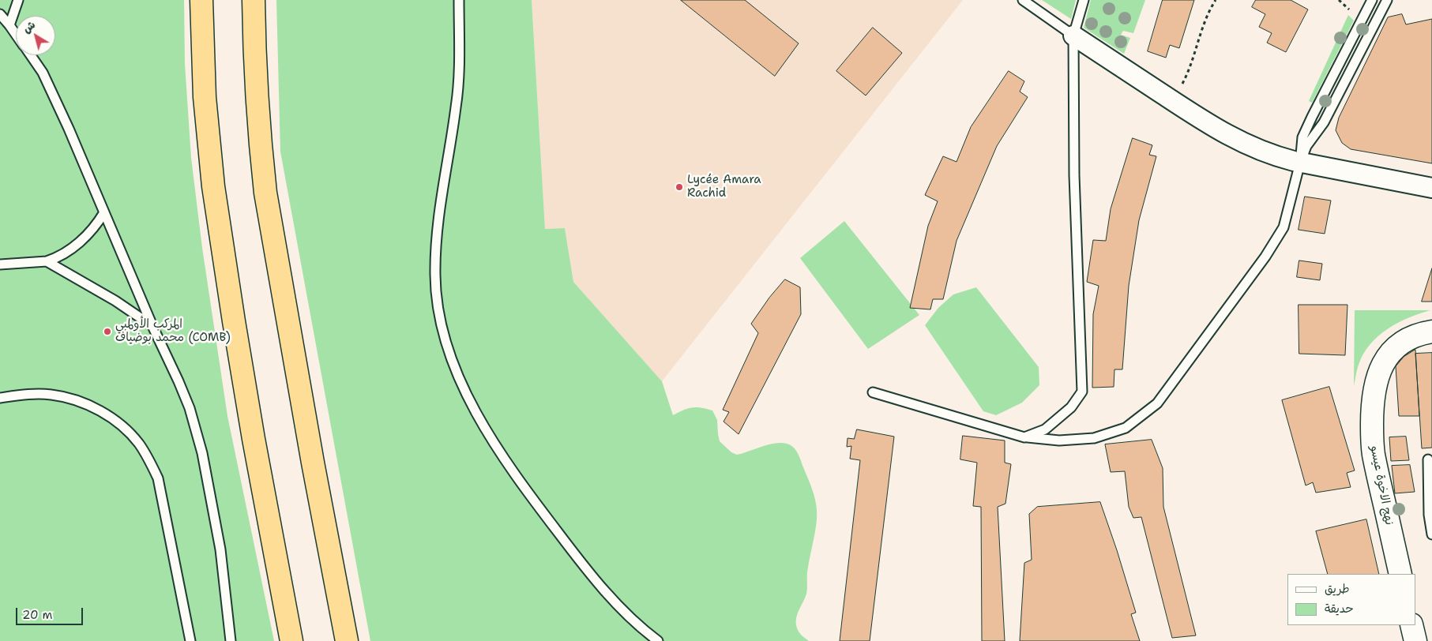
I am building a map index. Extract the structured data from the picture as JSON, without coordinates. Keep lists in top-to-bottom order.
{
  "streets": {
    "street": ["نهج الاخوة عيسو"]
  },
  "places": ["Lycée Amara Rachid", "المركب الأولمبي محمد بوضياف (COMB)"],
  "legend": ["طريق", "حديقة"],
  "scale_bar": "20 m",
  "north": "top left"
}
